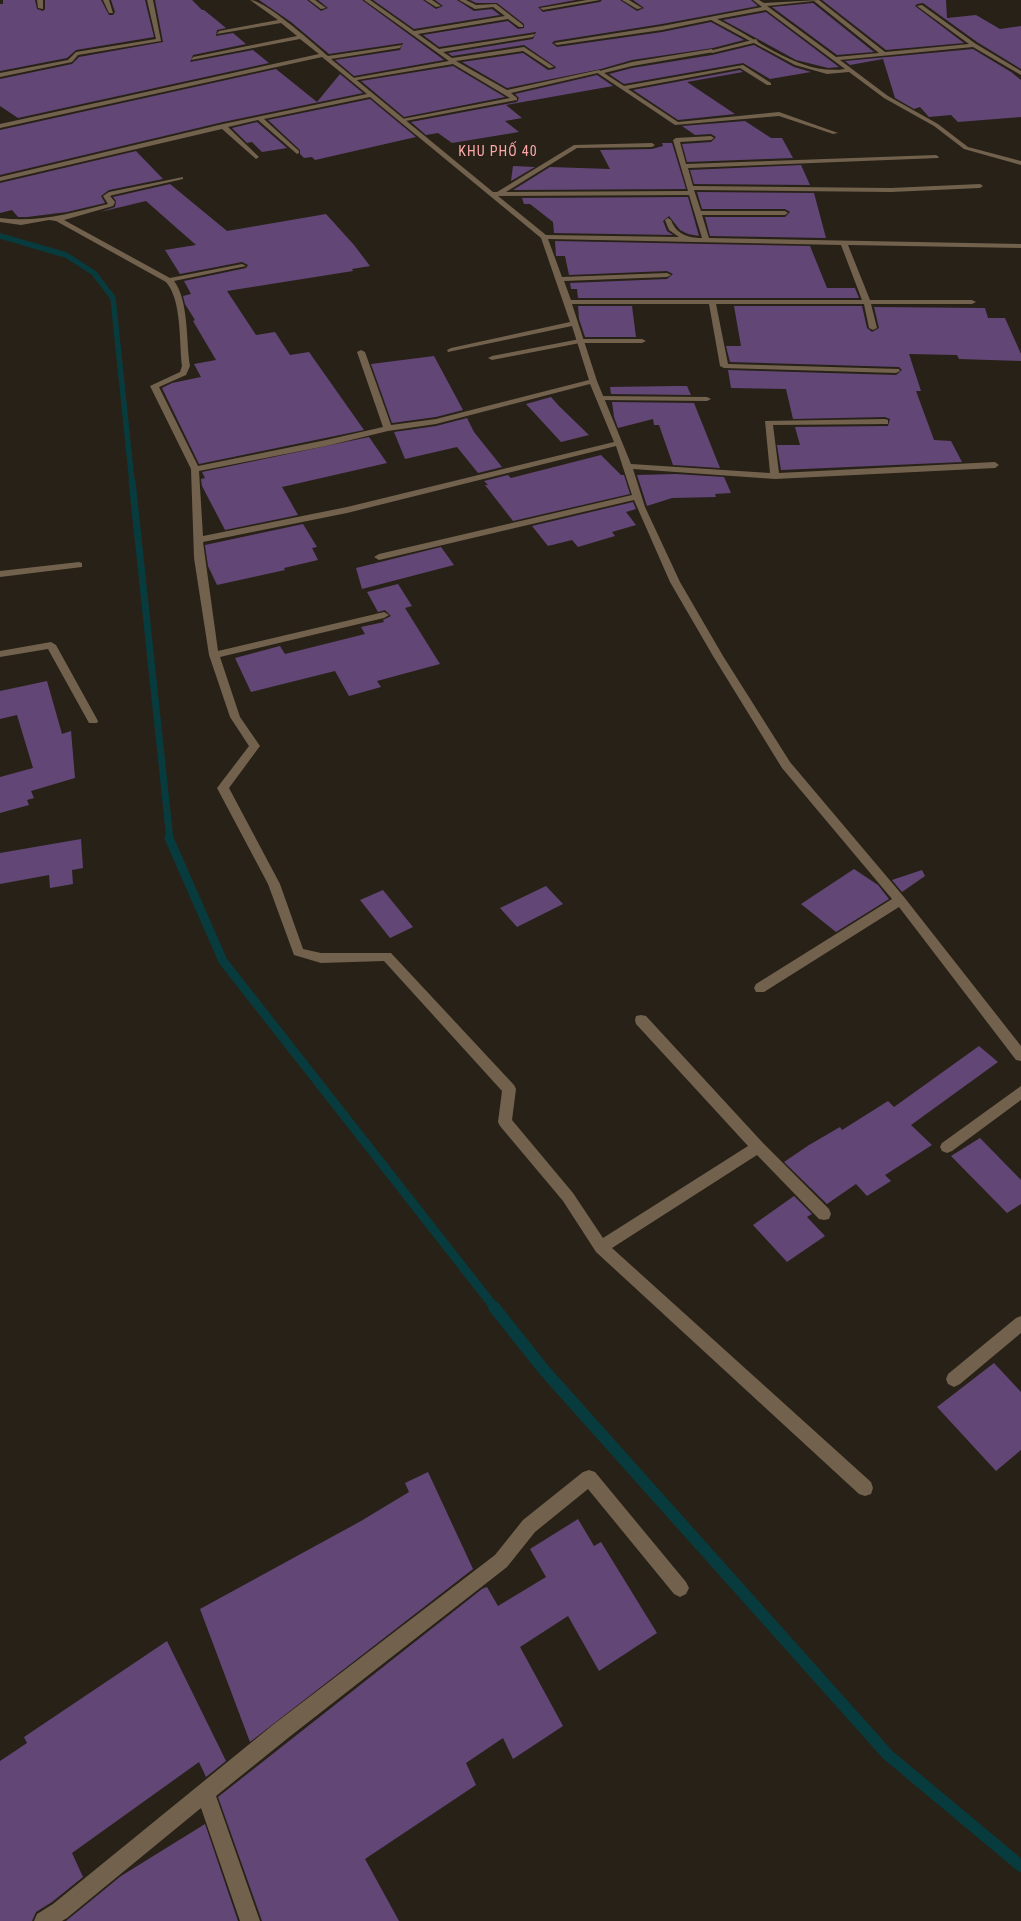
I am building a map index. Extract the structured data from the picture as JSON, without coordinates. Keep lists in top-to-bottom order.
{
  "districts": ["KHU PHỐ 40"]
}
